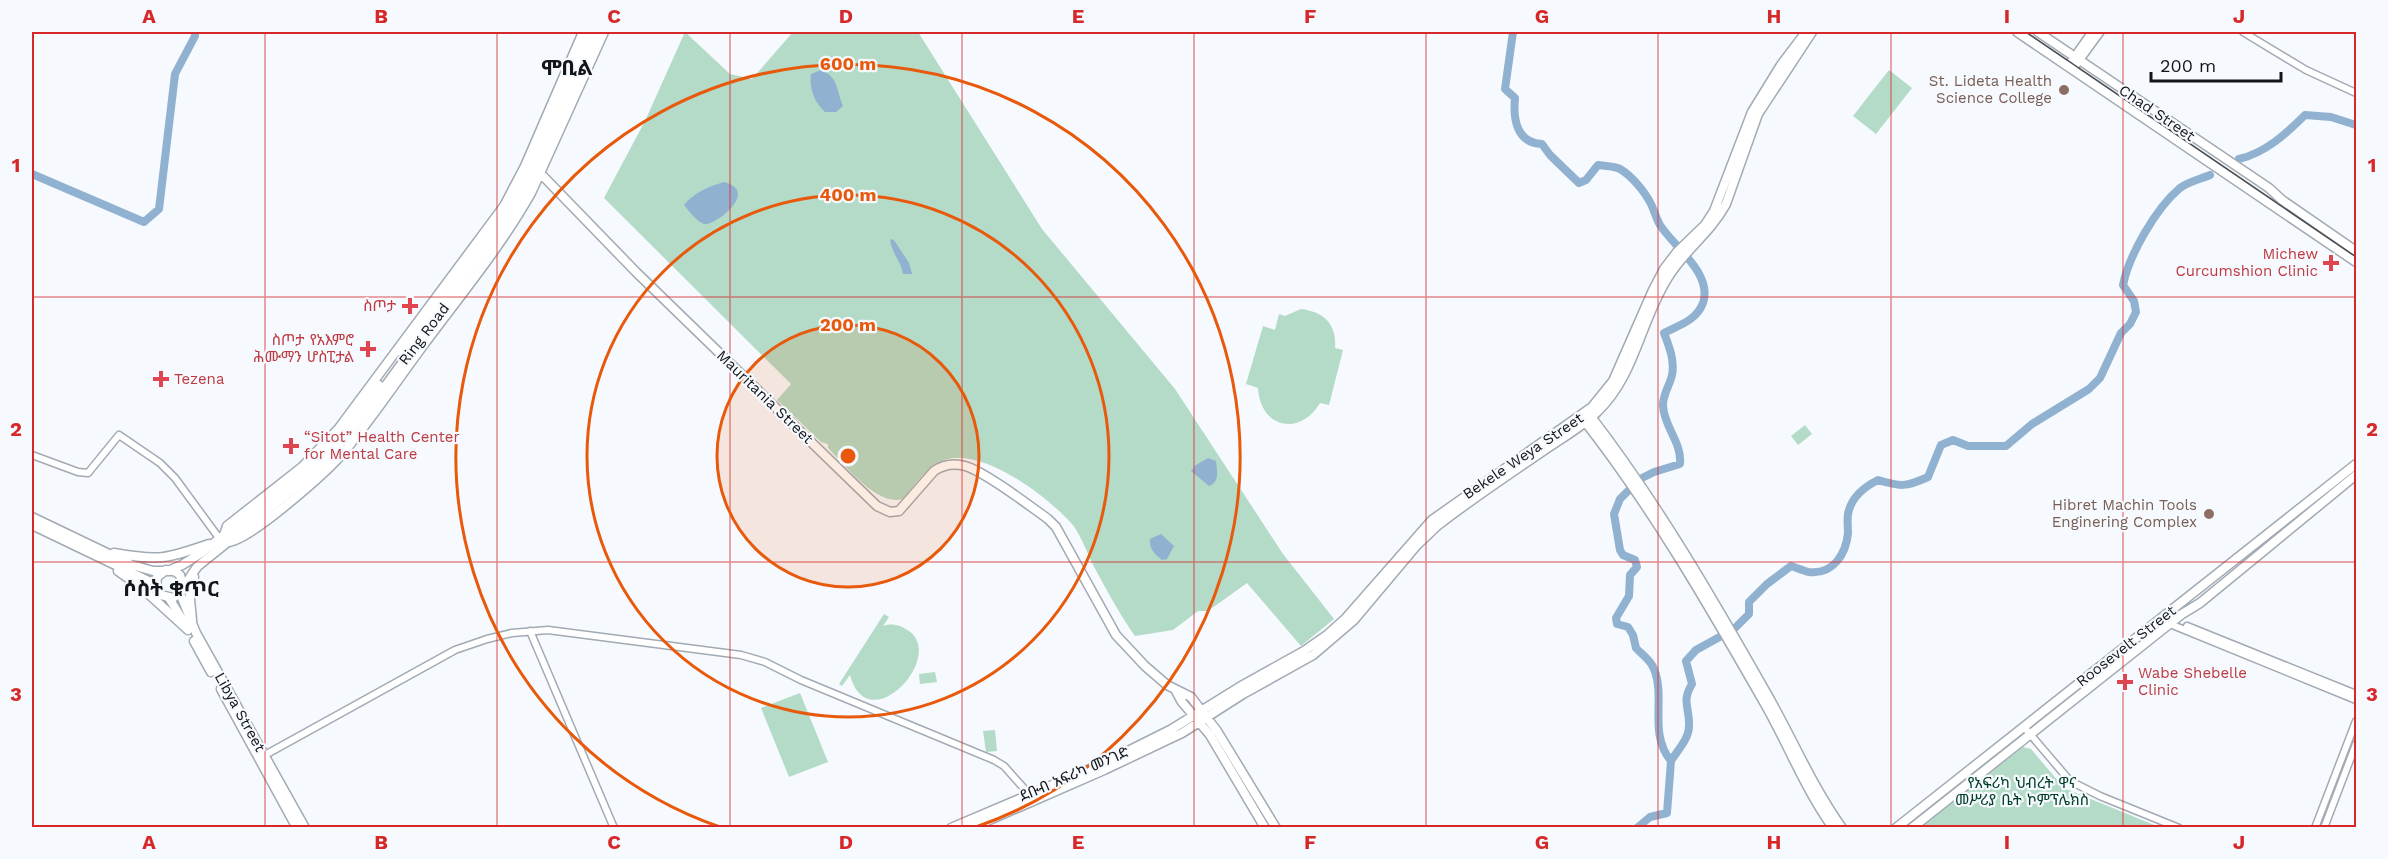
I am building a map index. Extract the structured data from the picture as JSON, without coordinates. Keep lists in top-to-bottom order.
{
  "streets": {
    "main road": [
      "Chad Street",
      "Ring Road",
      "Mauritania Street",
      "Bekele Weya Street",
      "Roosevelt Street",
      "Libya Street",
      "ደቡብ አፍሪካ መንገድ"
    ]
  },
  "crossings": [
    ["Ring Road", "Mauritania Street"],
    ["Ring Road", "Libya Street"],
    ["Mauritania Street", "ደቡብ አፍሪካ መንገድ"]
  ],
  "districts": ["ሞቢል", "ሶስት ቁጥር"],
  "parks": ["የአፍሪካ ህብረት ዋና መሥሪያ ቤት ኮምፕሌክስ"],
  "places": {
    "other": ["St. Lideta Health Science College", "Hibret Machin Tools Enginering Complex"],
    "health": [
      "Michew Curcumshion Clinic",
      "ስጦታ",
      "ስጦታ የአእምሮ ሕሙማን ሆስፒታል",
      "Tezena",
      "“Sitot” Health Center for Mental Care",
      "Wabe Shebelle Clinic"
    ]
  },
  "scale_bar": "200 m",
  "grid": {
    "columns": [
      "A",
      "B",
      "C",
      "D",
      "E",
      "F",
      "G",
      "H",
      "I",
      "J"
    ],
    "rows": ["1", "2", "3"]
  },
  "rings": ["600 m", "400 m", "200 m"]
}
